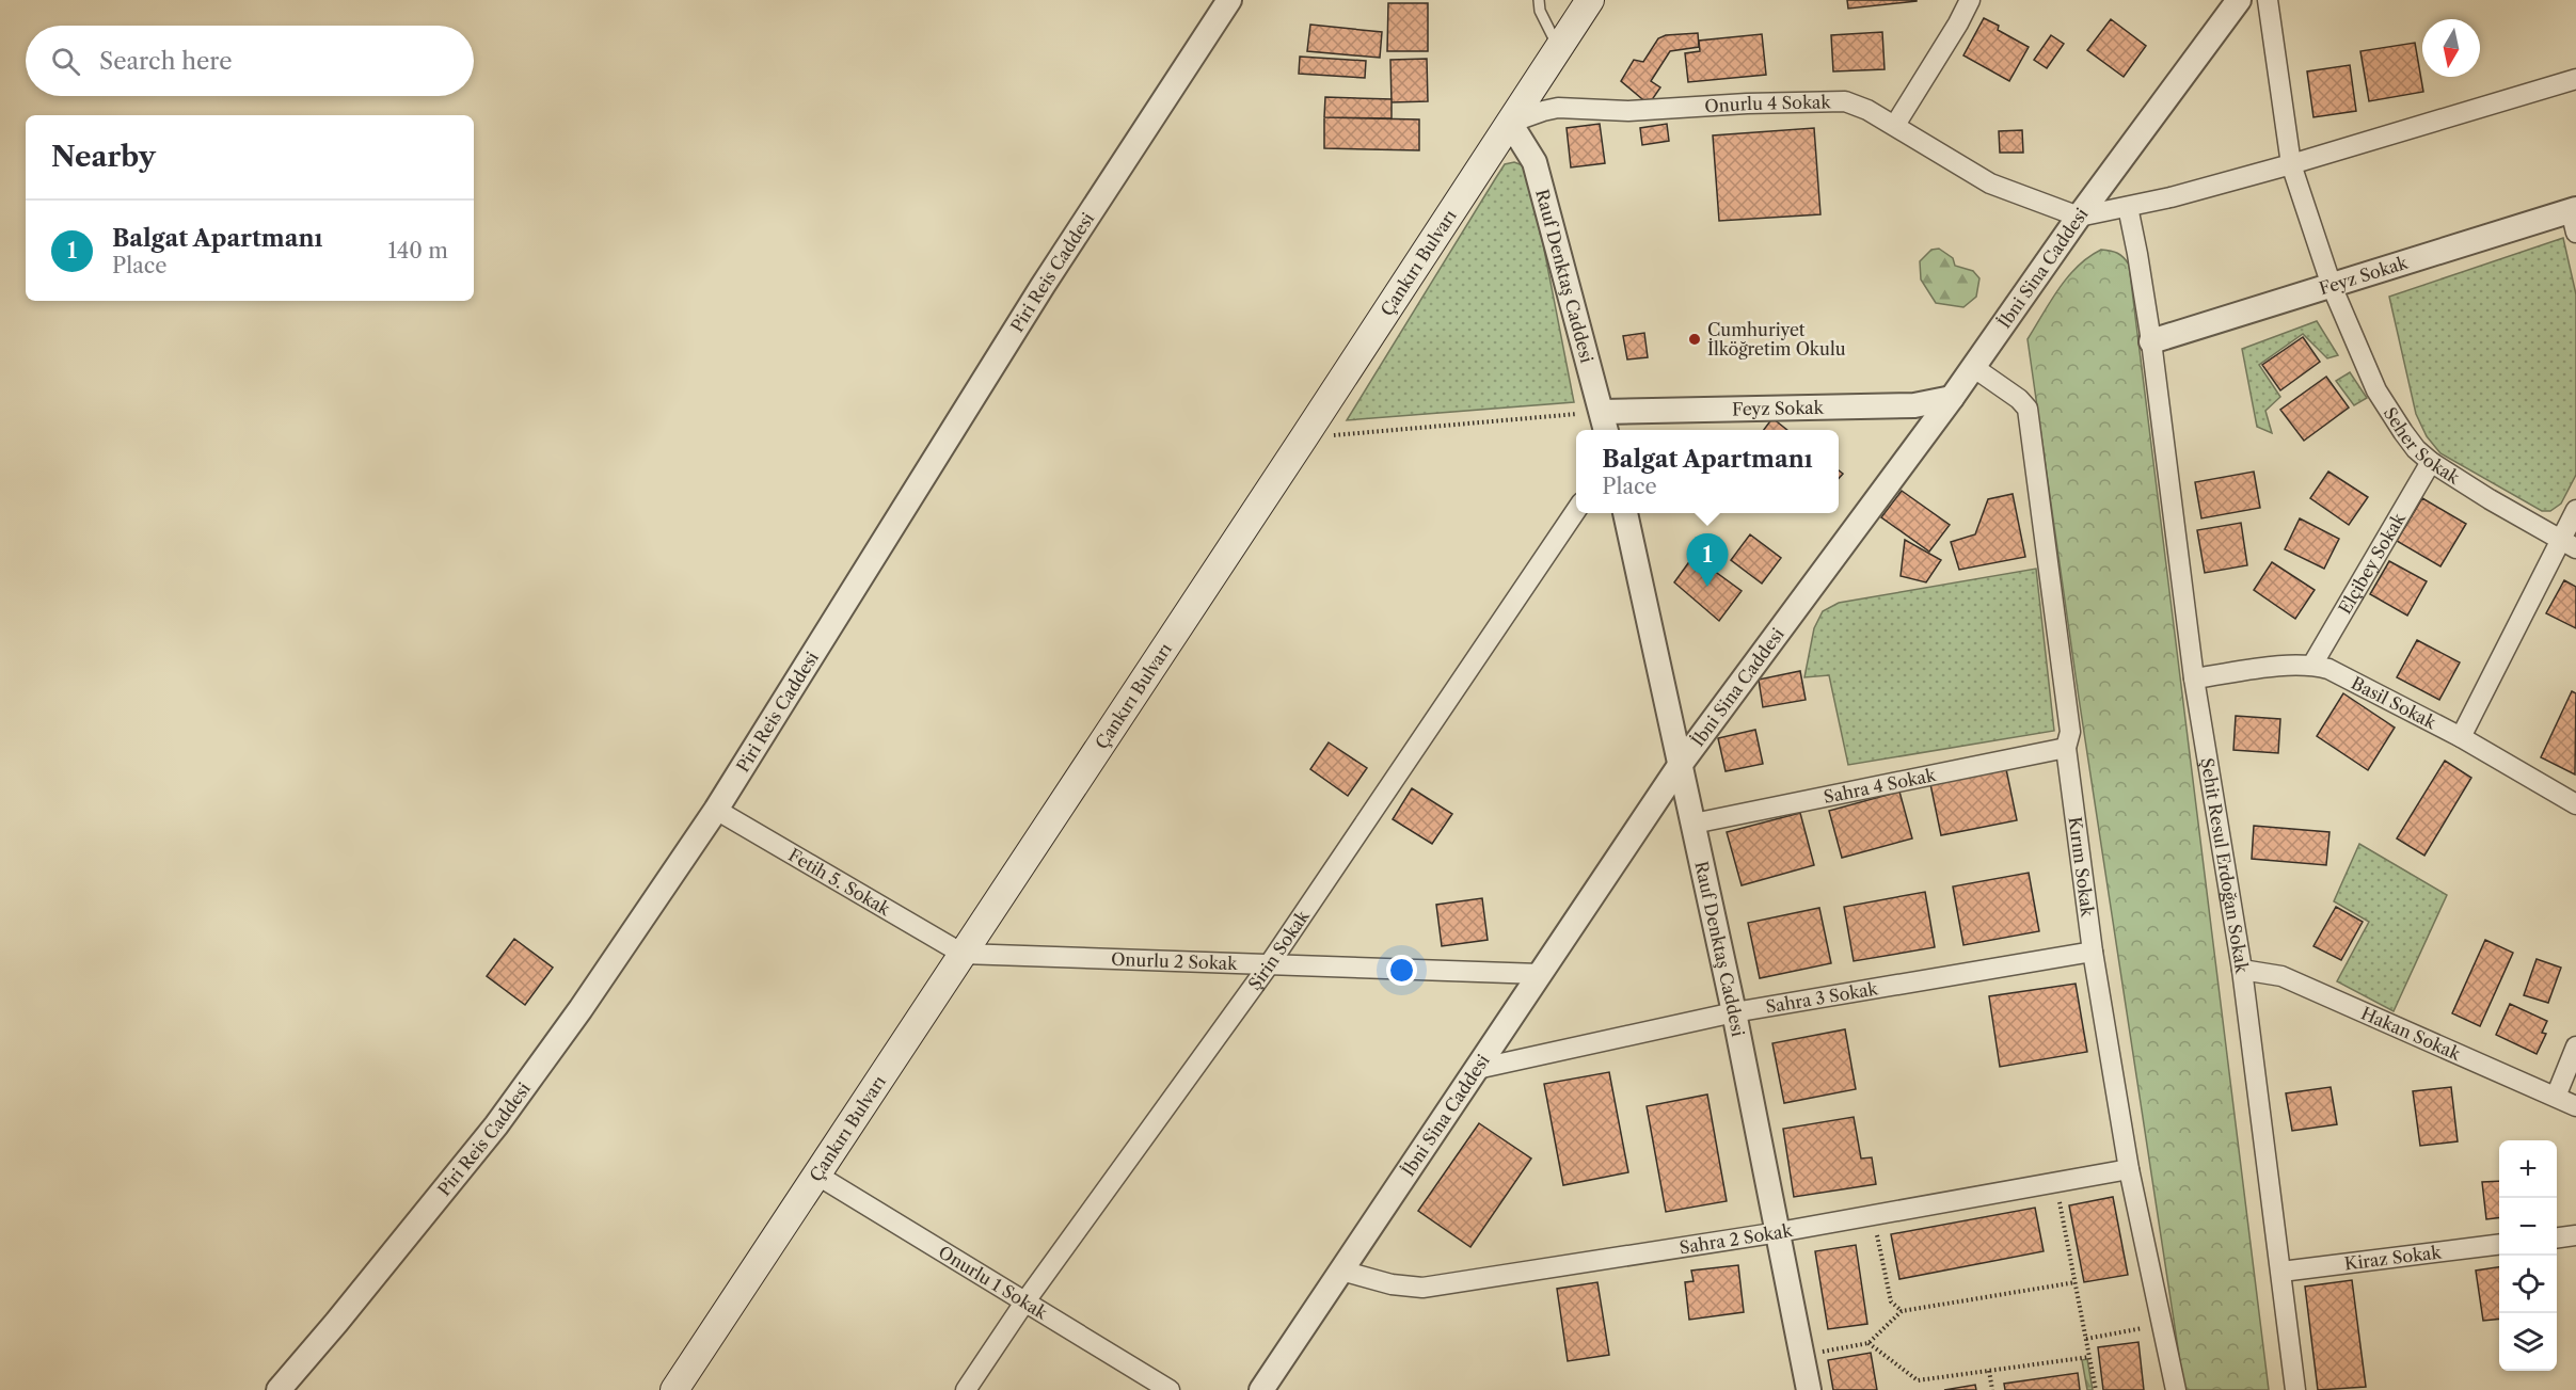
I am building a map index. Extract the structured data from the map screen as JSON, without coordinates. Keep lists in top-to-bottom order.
{
  "streets": {
    "main road": ["Çankırı Bulvarı"],
    "street": [
      "Onurlu 4 Sokak",
      "İbni Sina Caddesi",
      "Piri Reis Caddesi",
      "Feyz Sokak",
      "Rauf Denktaş Caddesi",
      "Seher Sokak",
      "Elçibey Sokak",
      "Basil Sokak",
      "Sahra 4 Sokak",
      "Şehit Resul Erdoğan Sokak",
      "Kırım Sokak",
      "Fetih 5. Sokak",
      "Şirin Sokak",
      "Onurlu 2 Sokak",
      "Sahra 3 Sokak",
      "Hakan Sokak",
      "Sahra 2 Sokak",
      "Kiraz Sokak",
      "Onurlu 1 Sokak"
    ]
  },
  "crossings": [
    ["Onurlu 4 Sokak", "Çankırı Bulvarı"],
    ["Onurlu 4 Sokak", "İbni Sina Caddesi"],
    ["Onurlu 4 Sokak", "Rauf Denktaş Caddesi"],
    ["Çankırı Bulvarı", "Rauf Denktaş Caddesi"],
    ["Çankırı Bulvarı", "Fetih 5. Sokak"],
    ["Çankırı Bulvarı", "Onurlu 2 Sokak"],
    ["Çankırı Bulvarı", "Onurlu 1 Sokak"],
    ["İbni Sina Caddesi", "Feyz Sokak"],
    ["İbni Sina Caddesi", "Rauf Denktaş Caddesi"],
    ["İbni Sina Caddesi", "Kırım Sokak"],
    ["İbni Sina Caddesi", "Onurlu 2 Sokak"],
    ["İbni Sina Caddesi", "Sahra 3 Sokak"],
    ["İbni Sina Caddesi", "Sahra 2 Sokak"],
    ["Piri Reis Caddesi", "Fetih 5. Sokak"],
    ["Feyz Sokak", "Rauf Denktaş Caddesi"],
    ["Feyz Sokak", "Seher Sokak"],
    ["Feyz Sokak", "Şehit Resul Erdoğan Sokak"],
    ["Rauf Denktaş Caddesi", "Sahra 4 Sokak"],
    ["Rauf Denktaş Caddesi", "Sahra 3 Sokak"],
    ["Rauf Denktaş Caddesi", "Sahra 2 Sokak"],
    ["Seher Sokak", "Elçibey Sokak"],
    ["Elçibey Sokak", "Basil Sokak"],
    ["Basil Sokak", "Şehit Resul Erdoğan Sokak"],
    ["Sahra 4 Sokak", "Kırım Sokak"],
    ["Şehit Resul Erdoğan Sokak", "Hakan Sokak"],
    ["Şehit Resul Erdoğan Sokak", "Kiraz Sokak"],
    ["Kırım Sokak", "Sahra 3 Sokak"],
    ["Kırım Sokak", "Sahra 2 Sokak"],
    ["Fetih 5. Sokak", "Onurlu 2 Sokak"],
    ["Şirin Sokak", "Onurlu 2 Sokak"],
    ["Şirin Sokak", "Onurlu 1 Sokak"]
  ],
  "places": ["Cumhuriyet İlköğretim Okulu"],
  "north": "bottom",
  "page": {
    "search": "Search here",
    "heading": "Nearby",
    "list": [
      {
        "mark": "1",
        "name": "Balgat Apartmanı",
        "note": "Place",
        "value": "140 m"
      }
    ],
    "popup": ["Balgat Apartmanı", "Place"],
    "pins": "1",
    "map_buttons": ["+", "−"]
  }
}
